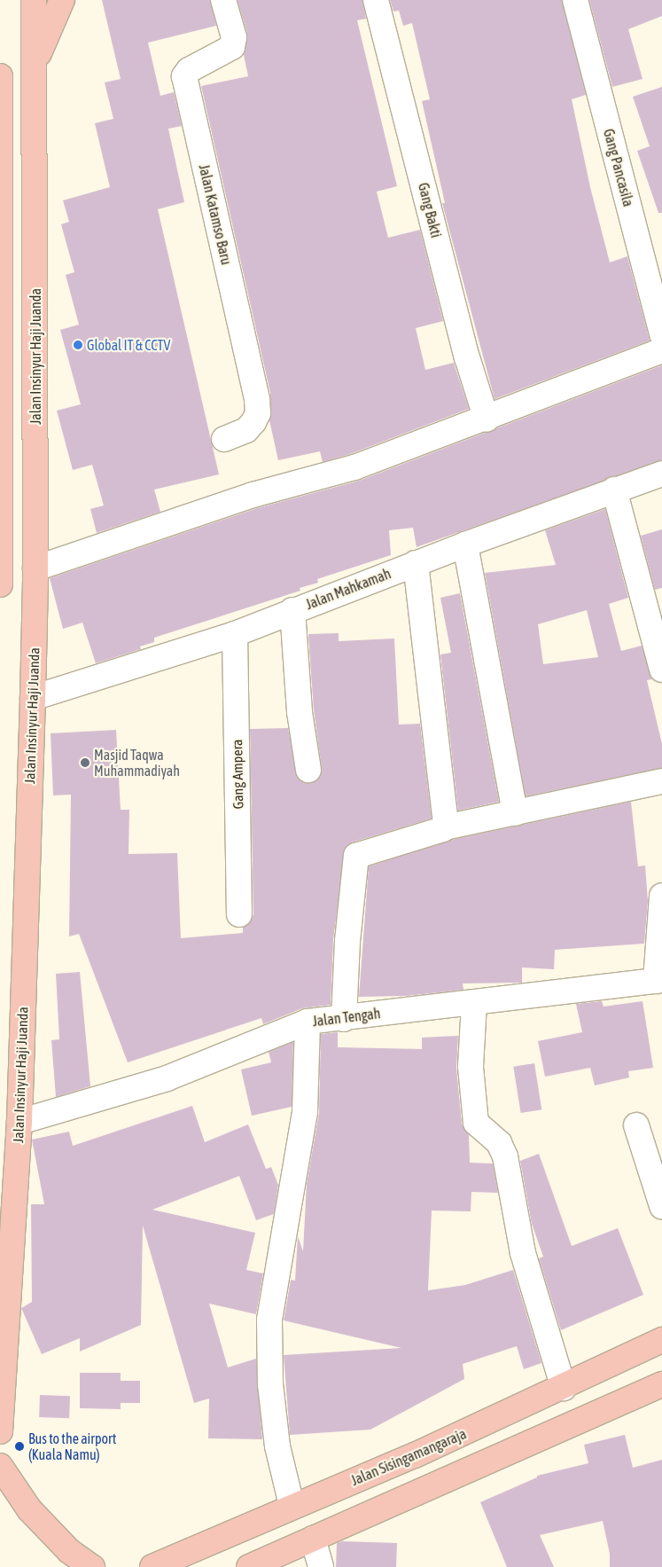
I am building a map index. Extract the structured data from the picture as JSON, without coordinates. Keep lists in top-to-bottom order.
{
  "streets": {
    "main road": ["Jalan Insinyur Haji Juanda", "Jalan Sisingamangaraja"],
    "street": [
      "Gang Pancasila",
      "Gang Bakti",
      "Jalan Katamso Baru",
      "Jalan Mahkamah",
      "Gang Ampera",
      "Jalan Tengah"
    ]
  },
  "crossings": [
    ["Jalan Insinyur Haji Juanda", "Jalan Mahkamah"],
    ["Jalan Insinyur Haji Juanda", "Jalan Tengah"],
    ["Jalan Mahkamah", "Gang Ampera"]
  ],
  "places": ["Global IT & CCTV", "Masjid Taqwa Muhammadiyah", "Bus to the airport (Kuala Namu)"]
}
